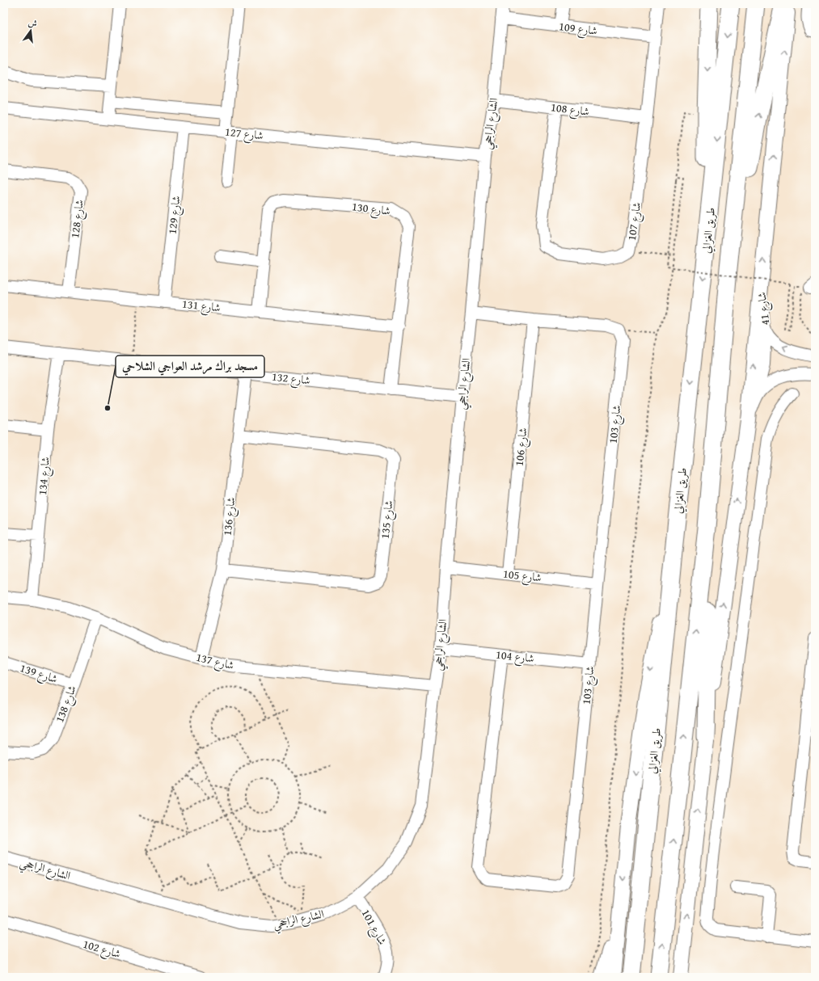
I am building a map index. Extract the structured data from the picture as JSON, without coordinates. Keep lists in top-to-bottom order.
{
  "streets": {
    "highway": ["طريق الغزالي"],
    "street": [
      "شارع 109",
      "شارع 108",
      "الشارع الراجحي",
      "شارع 127",
      "شارع 130",
      "شارع 129",
      "شارع 128",
      "شارع 107",
      "شارع 131",
      "شارع 41",
      "شارع 132",
      "شارع 103",
      "شارع 106",
      "شارع 134",
      "شارع 136",
      "شارع 135",
      "شارع 105",
      "شارع 104",
      "شارع 137",
      "شارع 139",
      "شارع 138",
      "شارع 101",
      "شارع 102"
    ]
  },
  "crossings": [
    ["شارع 109", "الشارع الراجحي"],
    ["شارع 109", "شارع 107"],
    ["شارع 108", "الشارع الراجحي"],
    ["شارع 108", "شارع 107"],
    ["الشارع الراجحي", "شارع 127"],
    ["الشارع الراجحي", "شارع 132"],
    ["الشارع الراجحي", "شارع 105"],
    ["الشارع الراجحي", "شارع 104"],
    ["الشارع الراجحي", "شارع 137"],
    ["الشارع الراجحي", "شارع 101"],
    ["شارع 127", "شارع 129"],
    ["شارع 130", "شارع 131"],
    ["شارع 130", "شارع 132"],
    ["شارع 129", "شارع 131"],
    ["شارع 128", "شارع 131"],
    ["شارع 132", "شارع 134"],
    ["شارع 132", "شارع 136"],
    ["شارع 103", "شارع 105"],
    ["شارع 103", "شارع 104"],
    ["شارع 106", "شارع 105"],
    ["شارع 134", "شارع 137"],
    ["شارع 136", "شارع 135"],
    ["شارع 136", "شارع 137"],
    ["شارع 137", "شارع 138"],
    ["شارع 139", "شارع 138"]
  ],
  "one_way": ["شارع 41"],
  "places": ["مسجد براك مرشد العواجي الشلاحي"],
  "north": "top"
}
